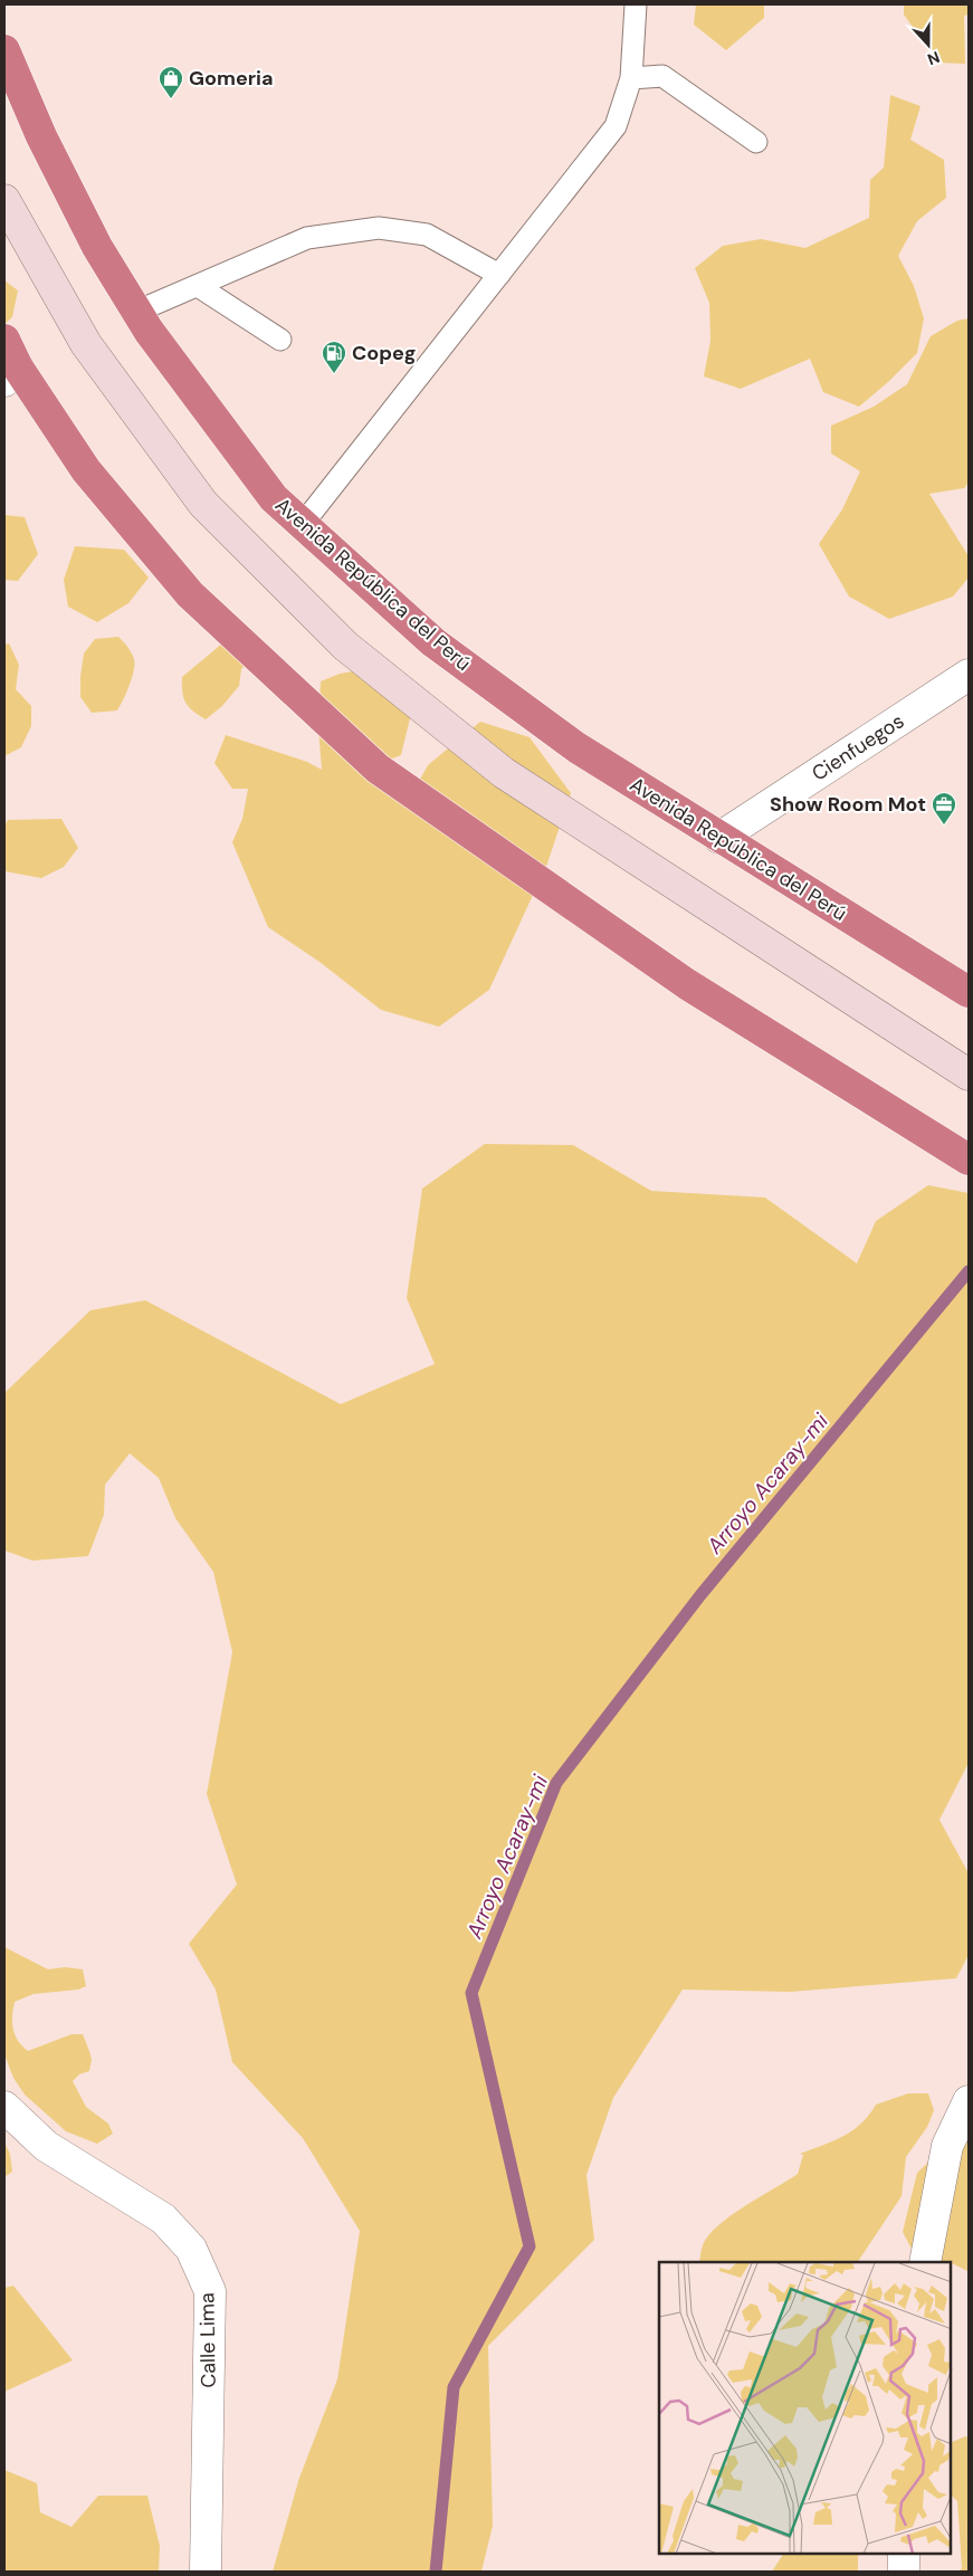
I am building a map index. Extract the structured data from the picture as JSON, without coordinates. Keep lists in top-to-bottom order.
{
  "streets": {
    "highway": ["Avenida República del Perú"],
    "street": ["Cienfuegos", "Calle Lima"]
  },
  "crossings": [
    ["Avenida República del Perú", "Cienfuegos"]
  ],
  "water": ["Arroyo Acaray-mi"],
  "places": {
    "shop": ["Gomeria"],
    "fuel station": ["Copeg"],
    "office": ["Show Room Mot"]
  },
  "north": "bottom"
}
